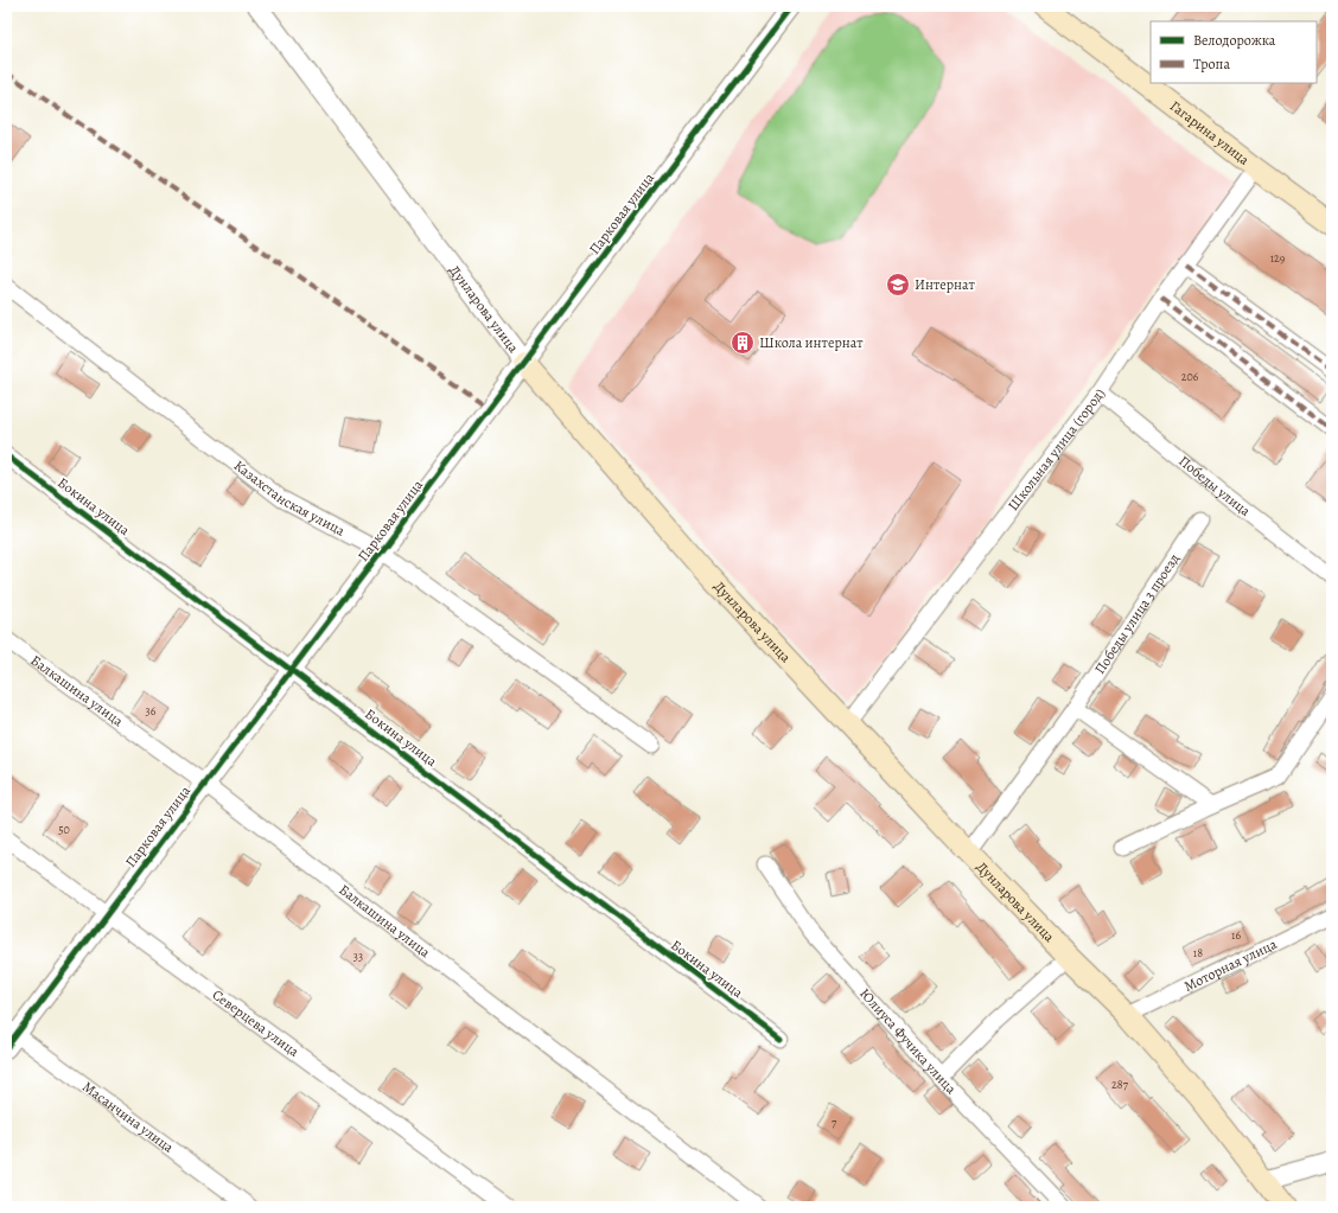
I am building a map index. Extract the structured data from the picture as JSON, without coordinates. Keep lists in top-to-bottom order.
{
  "streets": {
    "main road": ["Гагарина улица", "Дунларова улица"],
    "street": [
      "Парковая улица",
      "Школьная улица (город)",
      "Победы улица",
      "Казахстанская улица",
      "Бокина улица",
      "Победы улица 3 проезд",
      "Балкашина улица",
      "Моторная улица",
      "Северцева улица",
      "Юлиуса Фучика улица",
      "Масанчина улица"
    ]
  },
  "crossings": [
    ["Гагарина улица", "Школьная улица (город)"],
    ["Парковая улица", "Дунларова улица"],
    ["Парковая улица", "Казахстанская улица"],
    ["Парковая улица", "Бокина улица"],
    ["Парковая улица", "Балкашина улица"],
    ["Парковая улица", "Северцева улица"],
    ["Парковая улица", "Масанчина улица"],
    ["Дунларова улица", "Школьная улица (город)"],
    ["Дунларова улица", "Победы улица 3 проезд"],
    ["Дунларова улица", "Моторная улица"],
    ["Школьная улица (город)", "Победы улица"]
  ],
  "places": {
    "school or university": ["Интернат"],
    "building": ["Школа интернат"]
  },
  "house_numbers": [
    "129",
    "206",
    "36",
    "50",
    "16",
    "18",
    "33",
    "287",
    "7"
  ],
  "legend": ["Велодорожка", "Тропа"]
}
